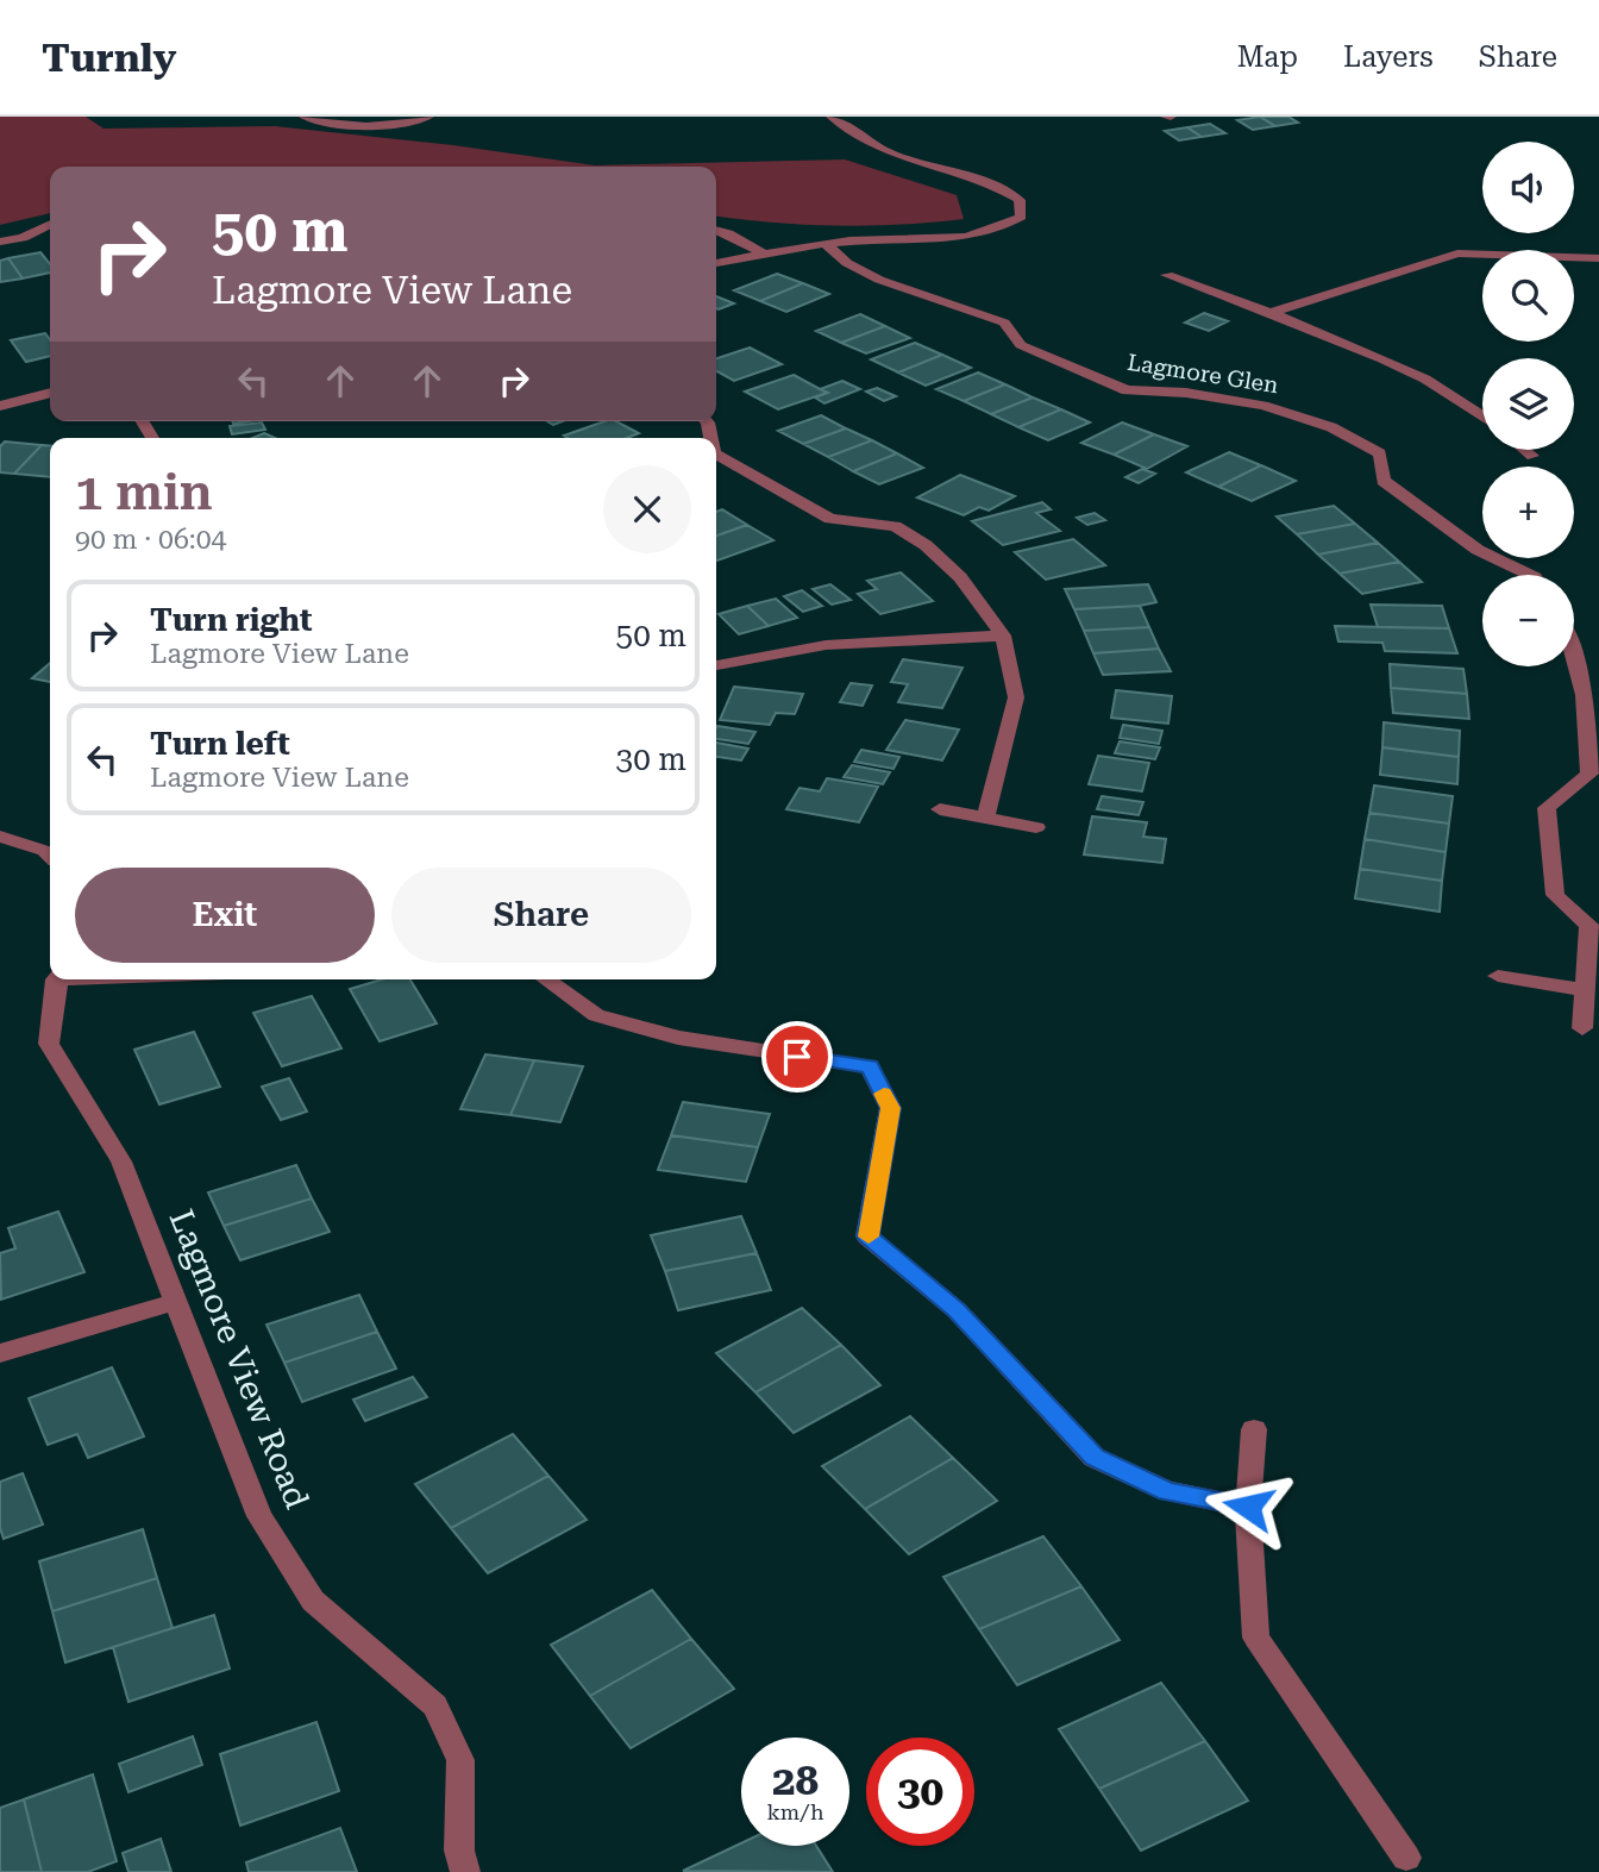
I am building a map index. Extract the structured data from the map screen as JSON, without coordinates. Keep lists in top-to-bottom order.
{
  "streets": {
    "street": ["Lagmore Glen", "Lagmore View Road"]
  },
  "page": {
    "header": "Turnly",
    "nav": ["Map", "Layers", "Share"],
    "map_buttons": ["+", "−"],
    "turn": ["50 m", "Lagmore View Lane"],
    "heading": ["1 min", "90 m · 06:04"],
    "list": [
      {
        "name": "Turn right",
        "note": "Lagmore View Lane",
        "value": "50 m"
      },
      {
        "name": "Turn left",
        "note": "Lagmore View Lane",
        "value": "30 m"
      }
    ],
    "buttons": ["Exit", "Share"],
    "speed": "28 km/h",
    "limit": "30"
  }
}
